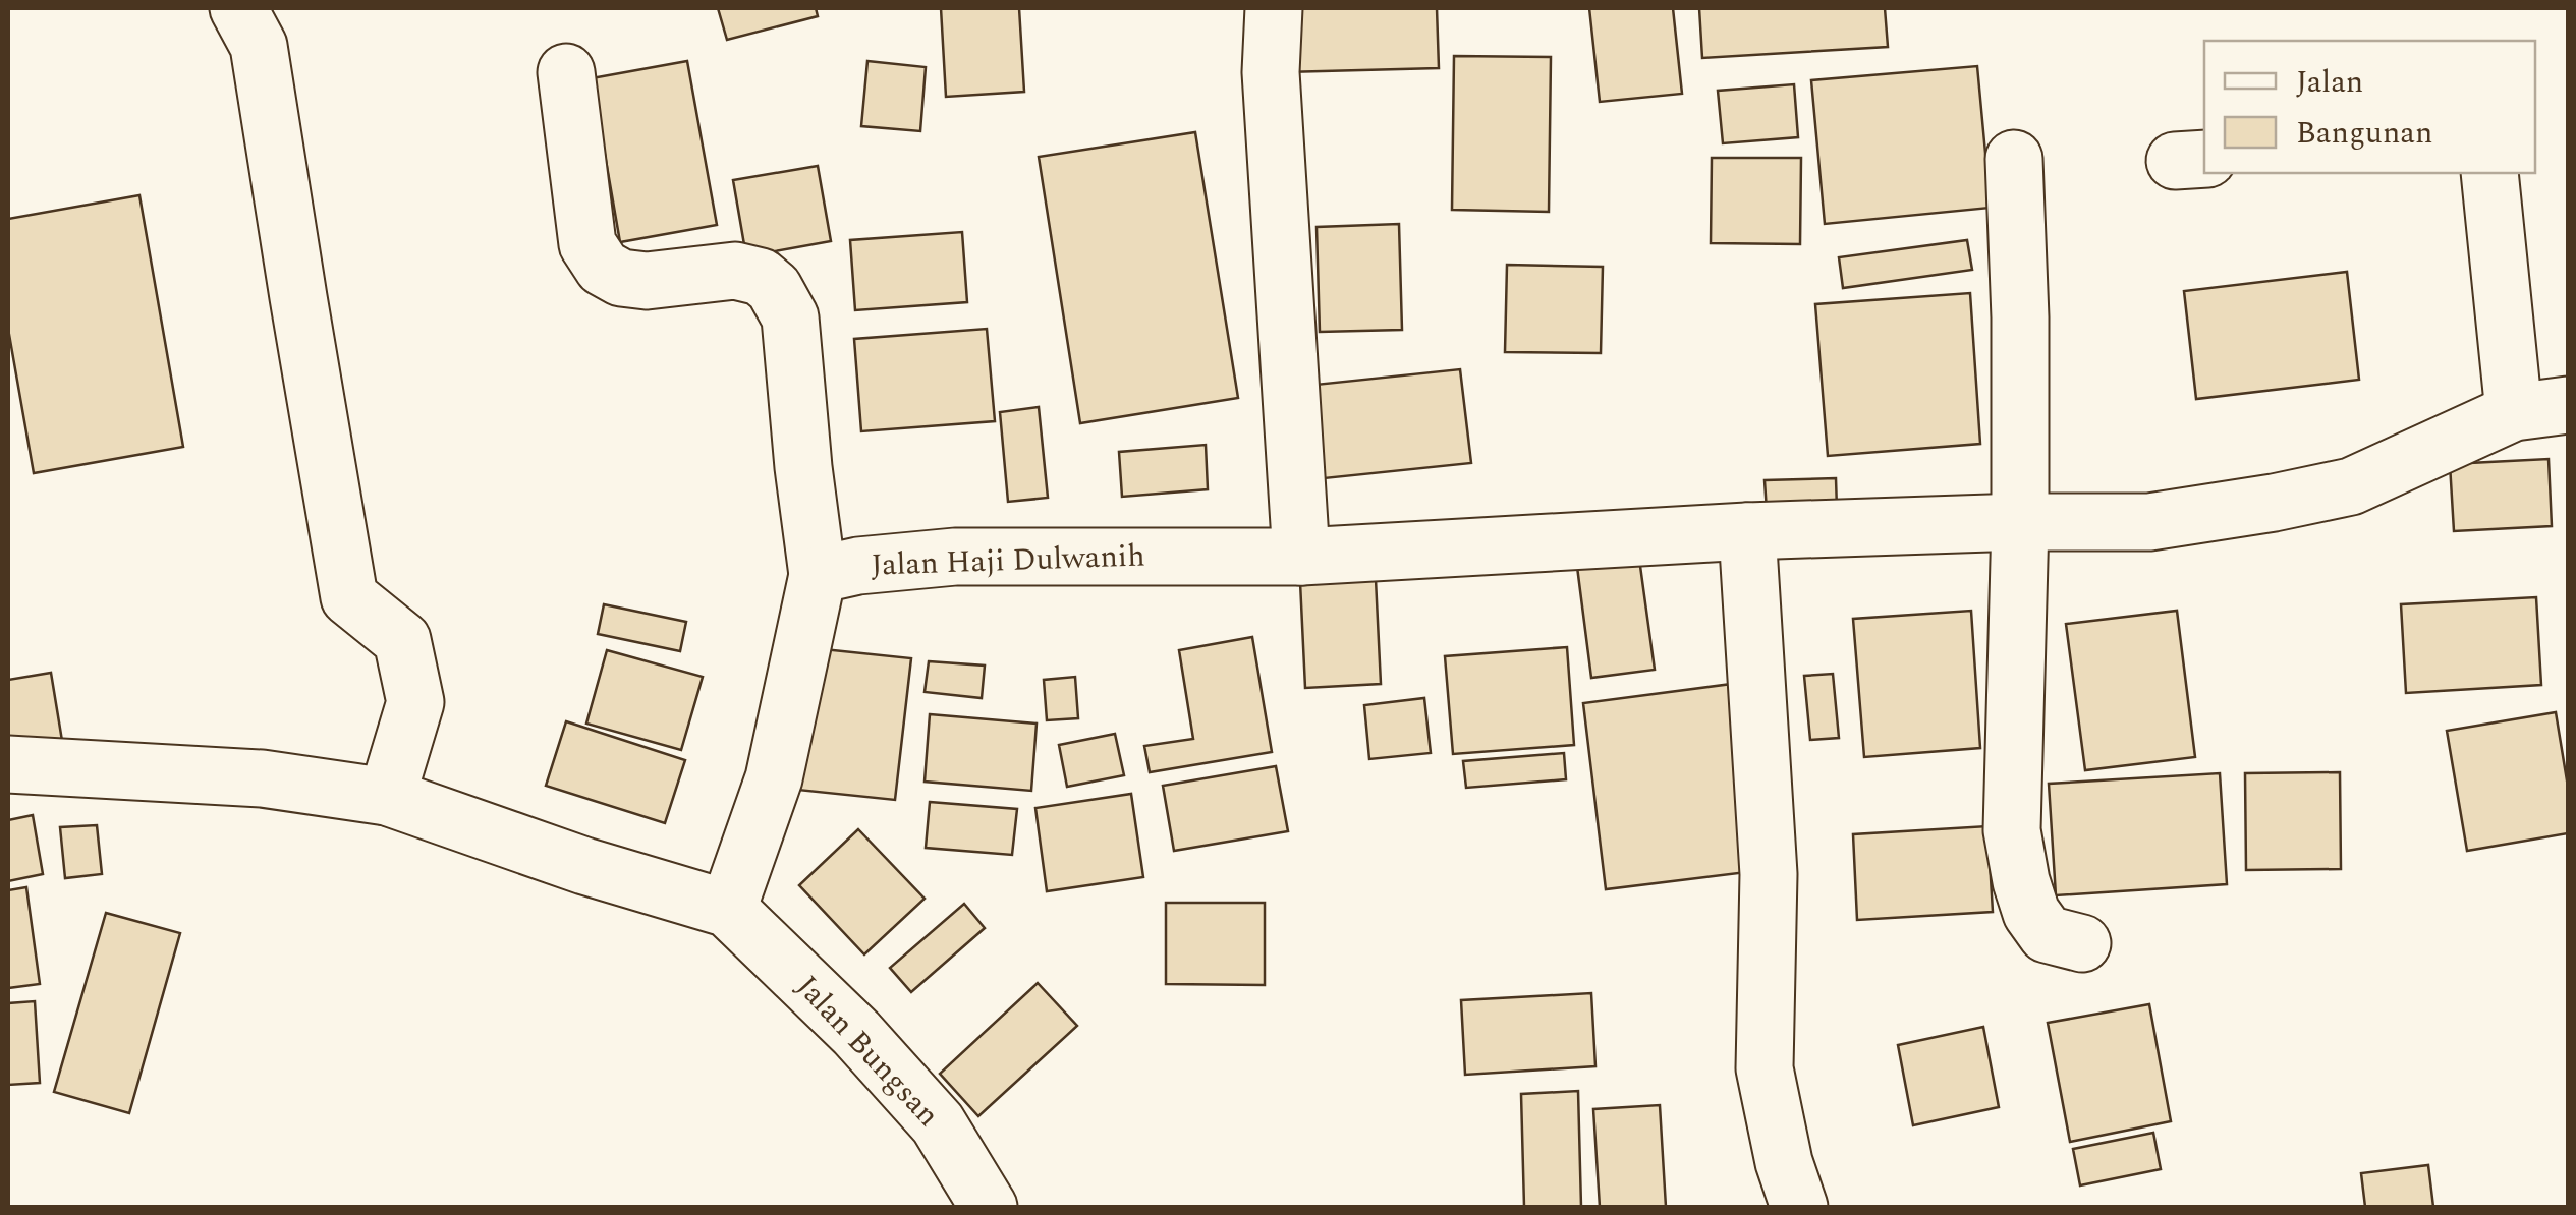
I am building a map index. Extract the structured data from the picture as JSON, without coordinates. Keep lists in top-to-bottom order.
{
  "streets": {
    "street": ["Jalan Haji Dulwanih", "Jalan Bungsan"]
  },
  "legend": ["Jalan", "Bangunan"]
}
